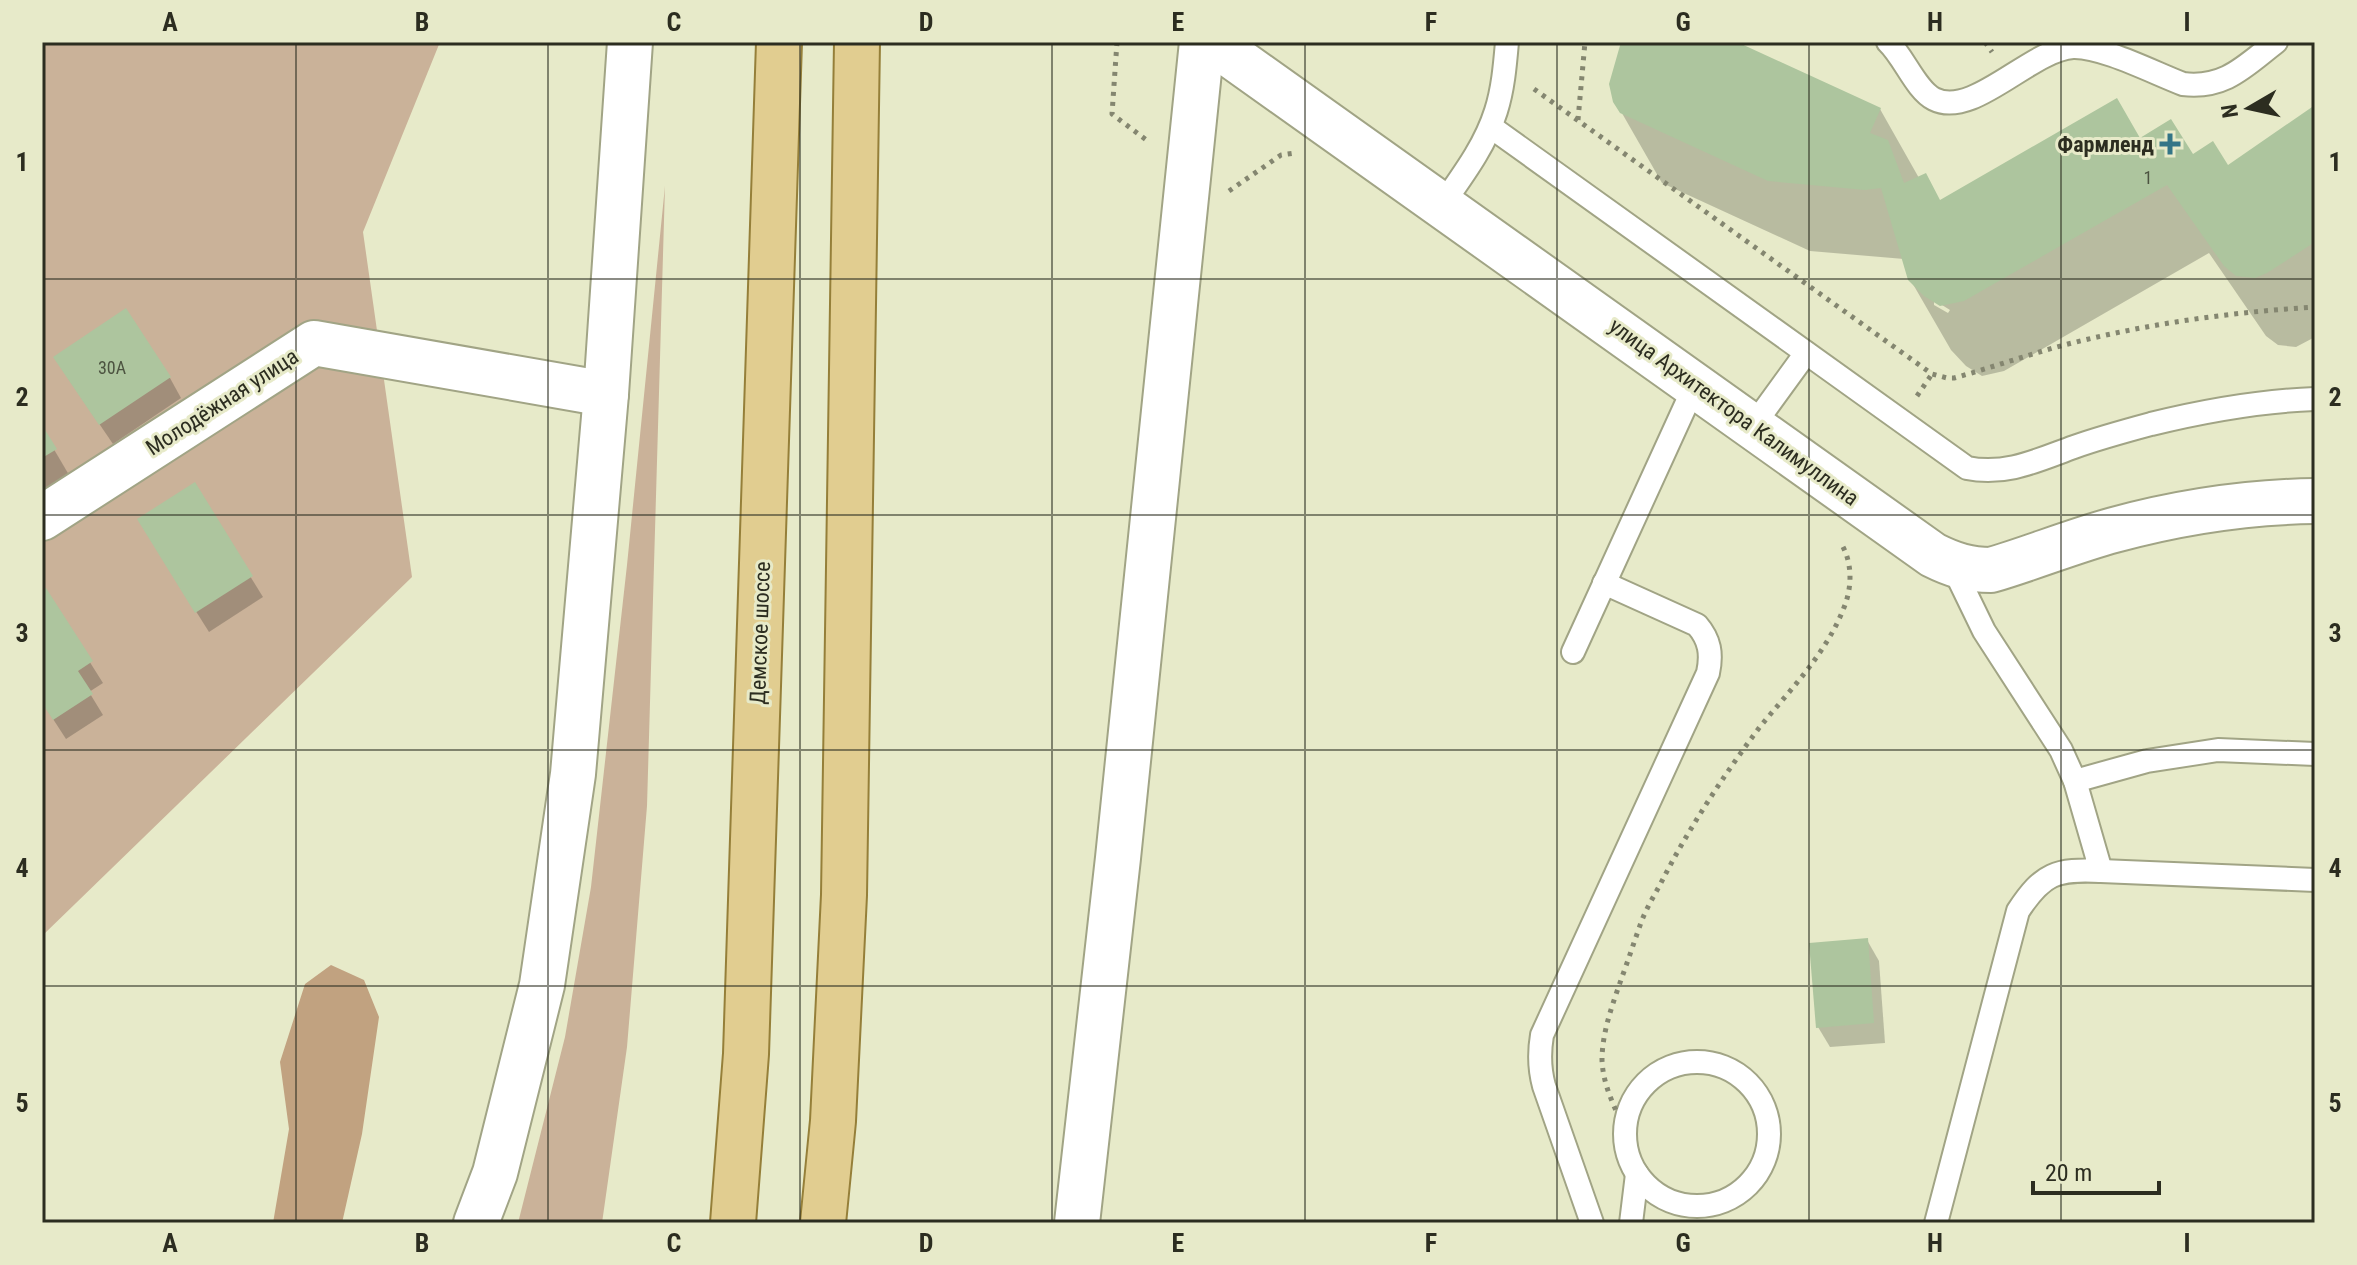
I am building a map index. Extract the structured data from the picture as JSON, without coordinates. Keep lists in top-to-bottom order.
{
  "streets": {
    "main road": ["Демское шоссе"],
    "street": ["Молодёжная улица", "улица Архитектора Калимуллина"]
  },
  "places": {
    "health": ["Фармленд"]
  },
  "house_numbers": ["1", "30А"],
  "scale_bar": "20 m",
  "north": "left",
  "grid": {
    "columns": [
      "A",
      "B",
      "C",
      "D",
      "E",
      "F",
      "G",
      "H",
      "I"
    ],
    "rows": [
      "1",
      "2",
      "3",
      "4",
      "5"
    ]
  }
}
